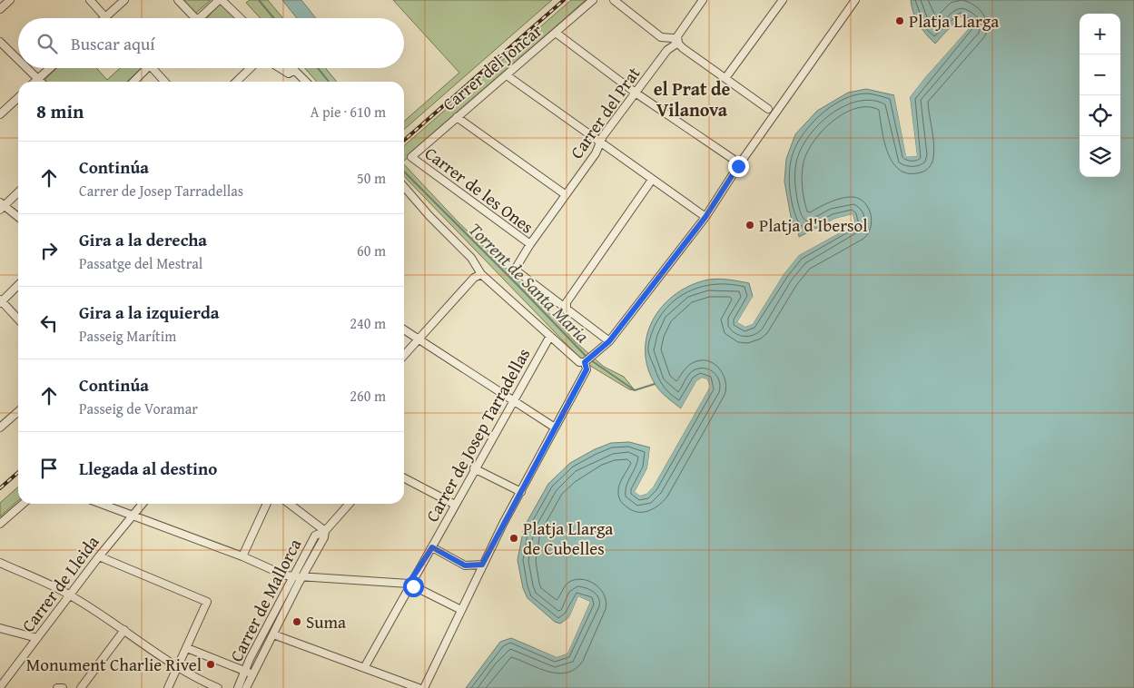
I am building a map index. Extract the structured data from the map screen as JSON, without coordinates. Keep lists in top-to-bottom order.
{
  "streets": {
    "street": [
      "Carrer del Joncar",
      "Carrer del Prat",
      "Carrer de les Ones",
      "Carrer de Josep Tarradellas",
      "Carrer de Lleida",
      "Carrer de Mallorca"
    ]
  },
  "crossings": [
    ["Carrer del Joncar", "Carrer de les Ones"],
    ["Carrer del Prat", "Carrer de les Ones"]
  ],
  "districts": ["el Prat de Vilanova"],
  "water": ["Torrent de Santa Maria"],
  "places": [
    "Platja Llarga",
    "Platja d'Ibersol",
    "Platja Llarga de Cubelles",
    "Suma",
    "Monument Charlie Rivel"
  ],
  "page": {
    "map_buttons": ["+", "−"],
    "search": "Buscar aquí",
    "heading": ["8 min", "A pie · 610 m"],
    "list": [
      ["Continúa", "Carrer de Josep Tarradellas", "50 m"],
      ["Gira a la derecha", "Passatge del Mestral", "60 m"],
      ["Gira a la izquierda", "Passeig Marítim", "240 m"],
      ["Continúa", "Passeig de Voramar", "260 m"],
      "Llegada al destino"
    ]
  }
}
